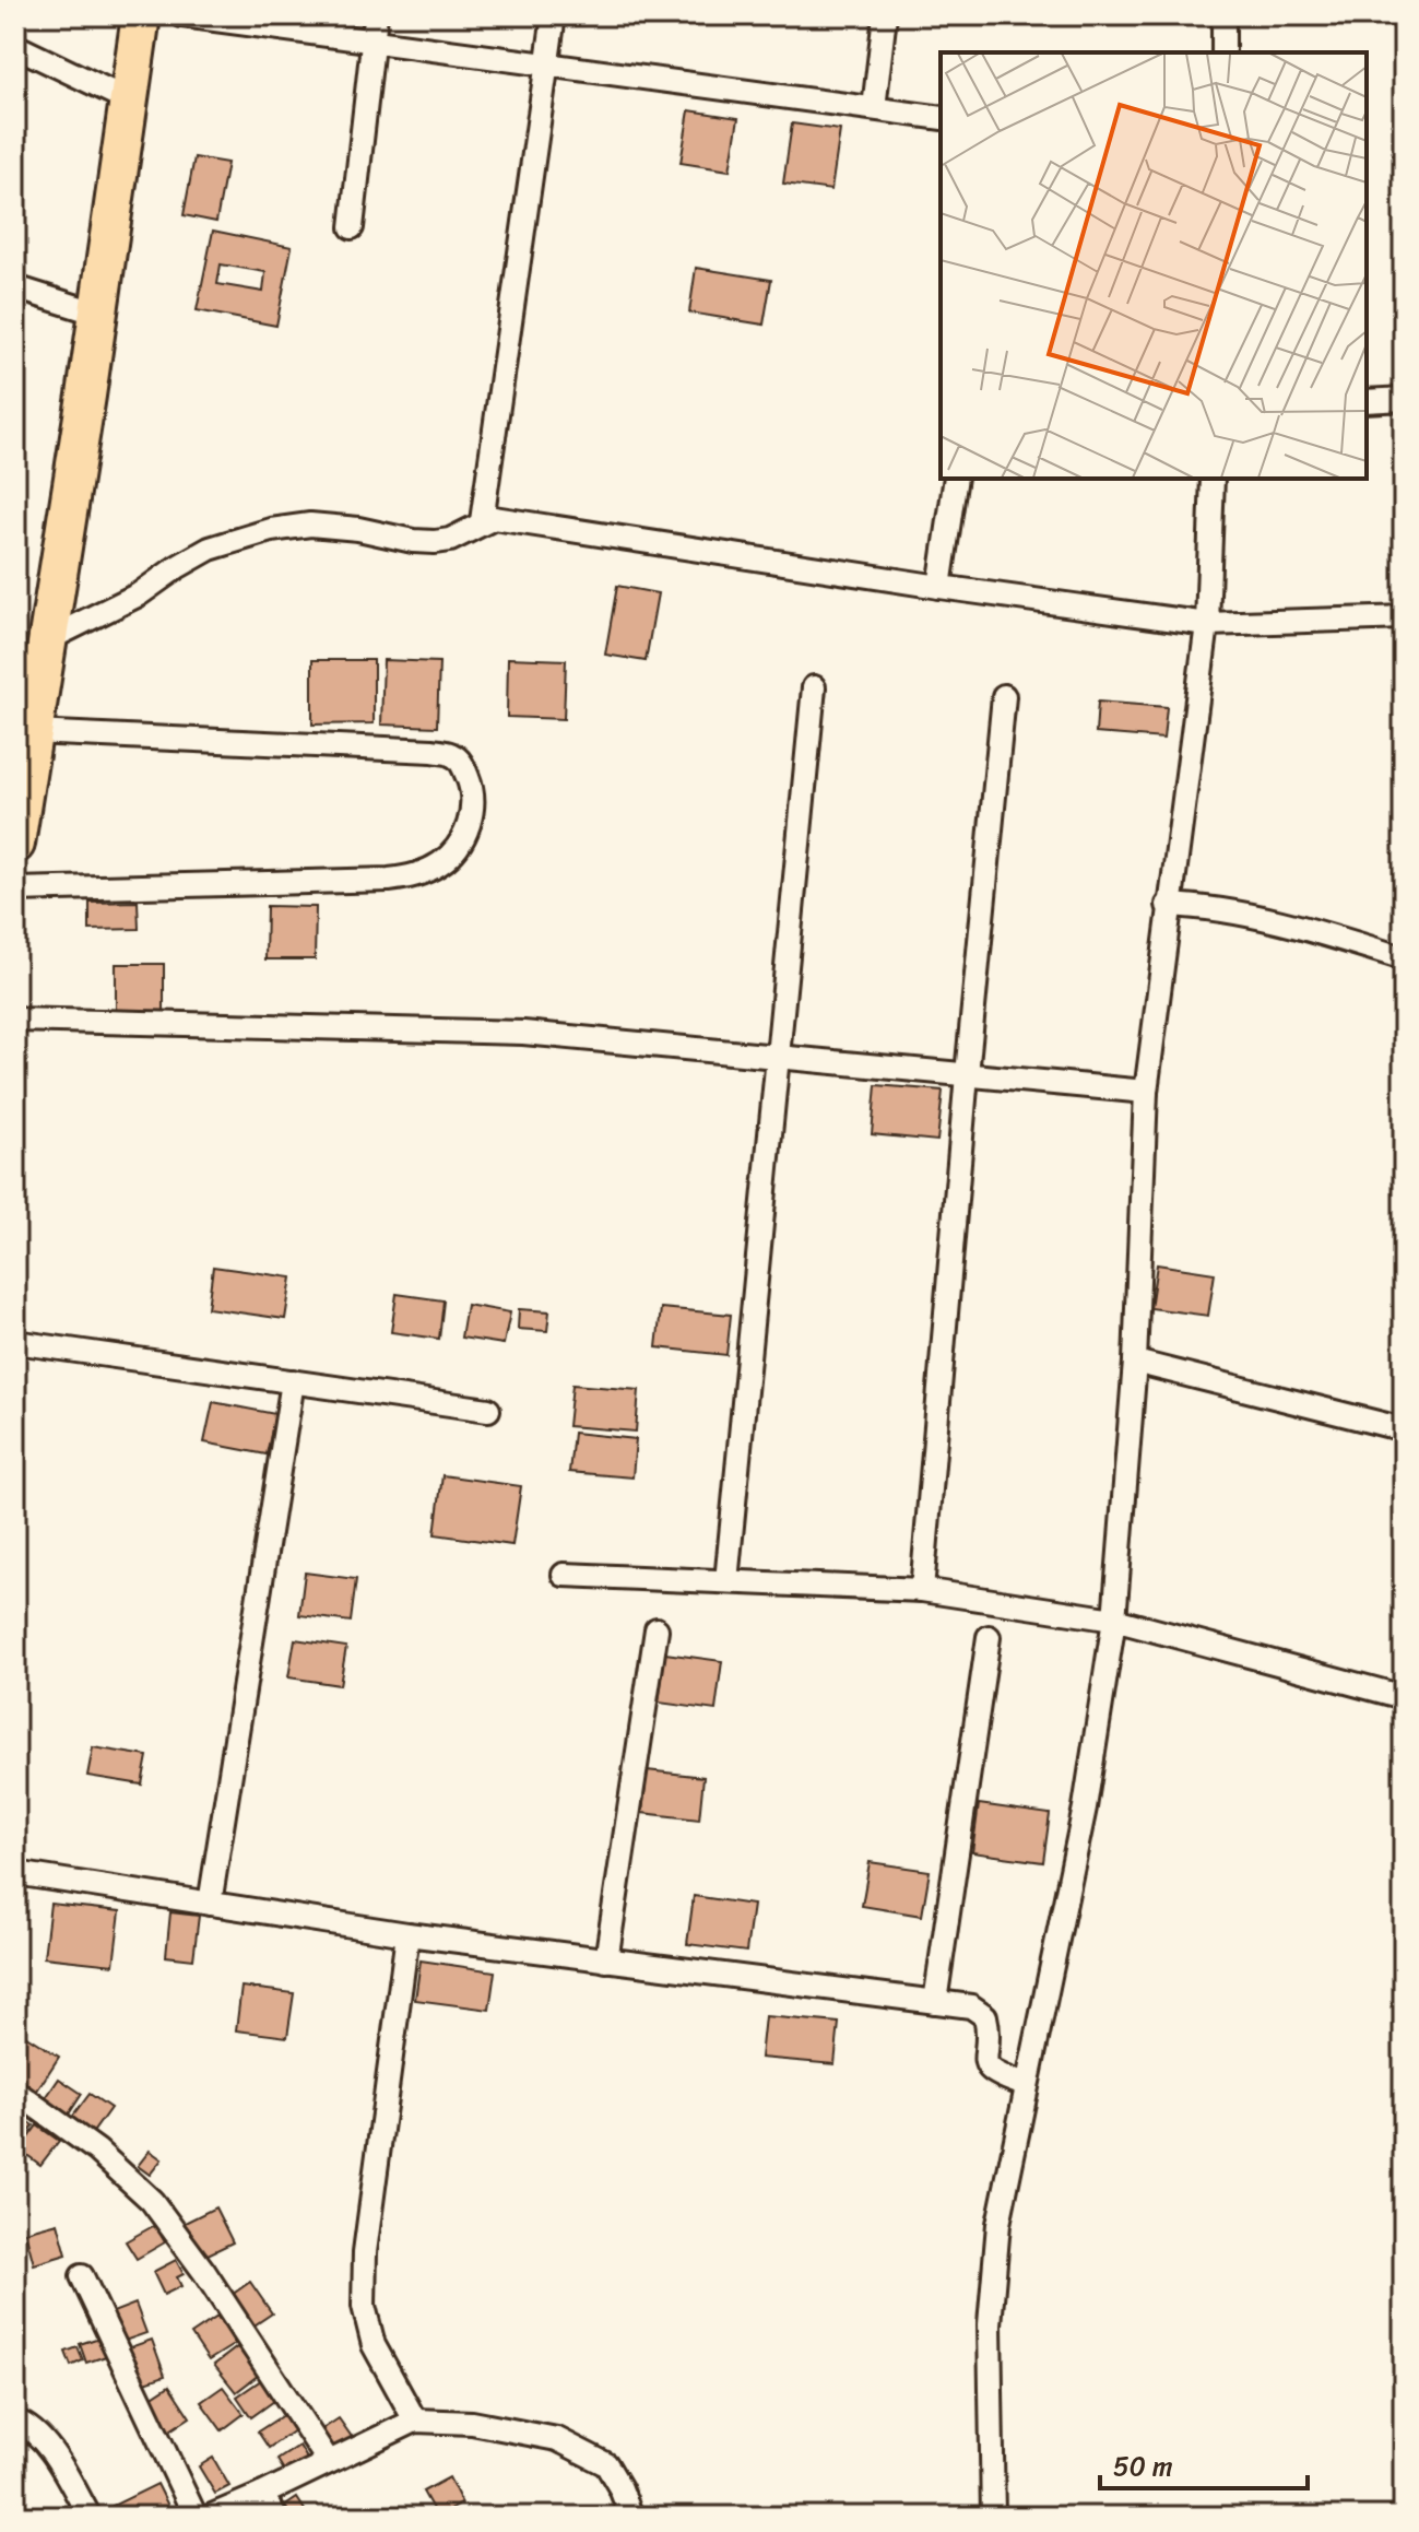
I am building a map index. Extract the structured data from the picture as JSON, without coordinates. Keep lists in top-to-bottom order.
{
  "scale_bar": "50 m"
}
